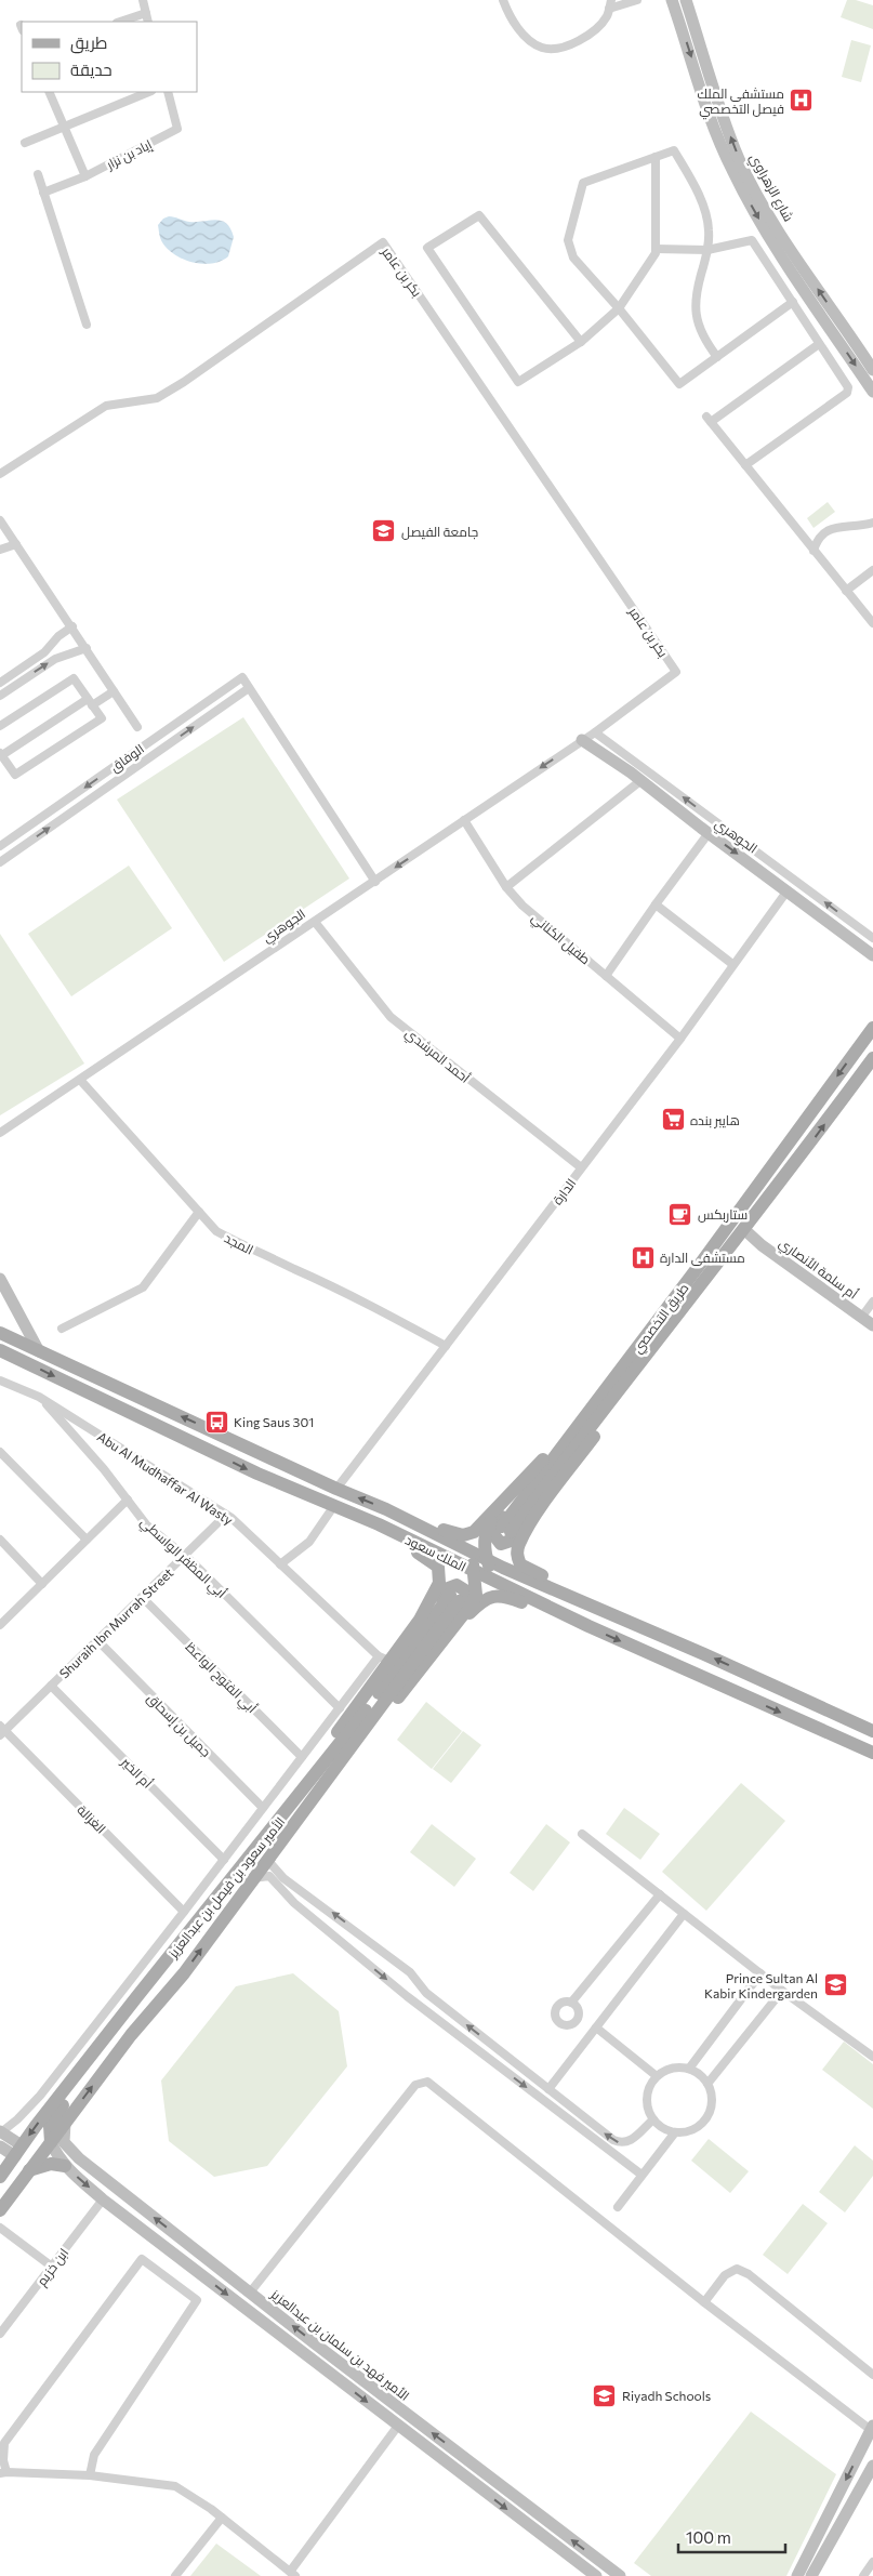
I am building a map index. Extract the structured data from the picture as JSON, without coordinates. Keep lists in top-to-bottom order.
{
  "streets": {
    "main road": ["طريق التخصصي", "الملك سعود", "الأمير سعود بن فيصل بن عبدالعزيز"],
    "street": [
      "إياد بن نزار",
      "شارع الزهراوي",
      "بكر بن عامر",
      "الوفاق",
      "الجوهري",
      "طفيل الكناني",
      "أحمد المرشدي",
      "الدارة",
      "المجد",
      "أم سلمة الأنصاري",
      "Abu Al Mudhaffar Al Wasty",
      "أبي المظفر الواسطي",
      "Shuraih Ibn Murrah Street",
      "أبي الفتوح الواعظ",
      "جميل بن إسحاق",
      "أم الخير",
      "الغزالة",
      "ابن خزيم",
      "الأمير فهد بن سلمان بن عبدالعزيز"
    ]
  },
  "crossings": [
    ["بكر بن عامر", "الجوهري"],
    ["الوفاق", "الجوهري"],
    ["الجوهري", "طفيل الكناني"],
    ["الجوهري", "أحمد المرشدي"],
    ["الجوهري", "الدارة"],
    ["الجوهري", "المجد"],
    ["طفيل الكناني", "الدارة"],
    ["أحمد المرشدي", "الدارة"],
    ["الدارة", "المجد"],
    ["الدارة", "الملك سعود"],
    ["Abu Al Mudhaffar Al Wasty", "أبي المظفر الواسطي"],
    ["Abu Al Mudhaffar Al Wasty", "Shuraih Ibn Murrah Street"],
    ["أبي المظفر الواسطي", "Shuraih Ibn Murrah Street"],
    ["Shuraih Ibn Murrah Street", "أبي الفتوح الواعظ"],
    ["Shuraih Ibn Murrah Street", "جميل بن إسحاق"],
    ["Shuraih Ibn Murrah Street", "أم الخير"],
    ["Shuraih Ibn Murrah Street", "الغزالة"],
    ["الأمير سعود بن فيصل بن عبدالعزيز", "الأمير فهد بن سلمان بن عبدالعزيز"]
  ],
  "places": {
    "hospital": ["مستشفى الملك فيصل التخصصي", "مستشفى الدارة"],
    "school or university": ["جامعة الفيصل", "Prince Sultan Al Kabir Kindergarden", "Riyadh Schools"],
    "supermarket": ["هايبر بنده"],
    "cafe": ["ستاربكس"],
    "bus stop": ["King Saus 301"]
  },
  "legend": ["طريق", "حديقة"],
  "scale_bar": "100 m"
}
